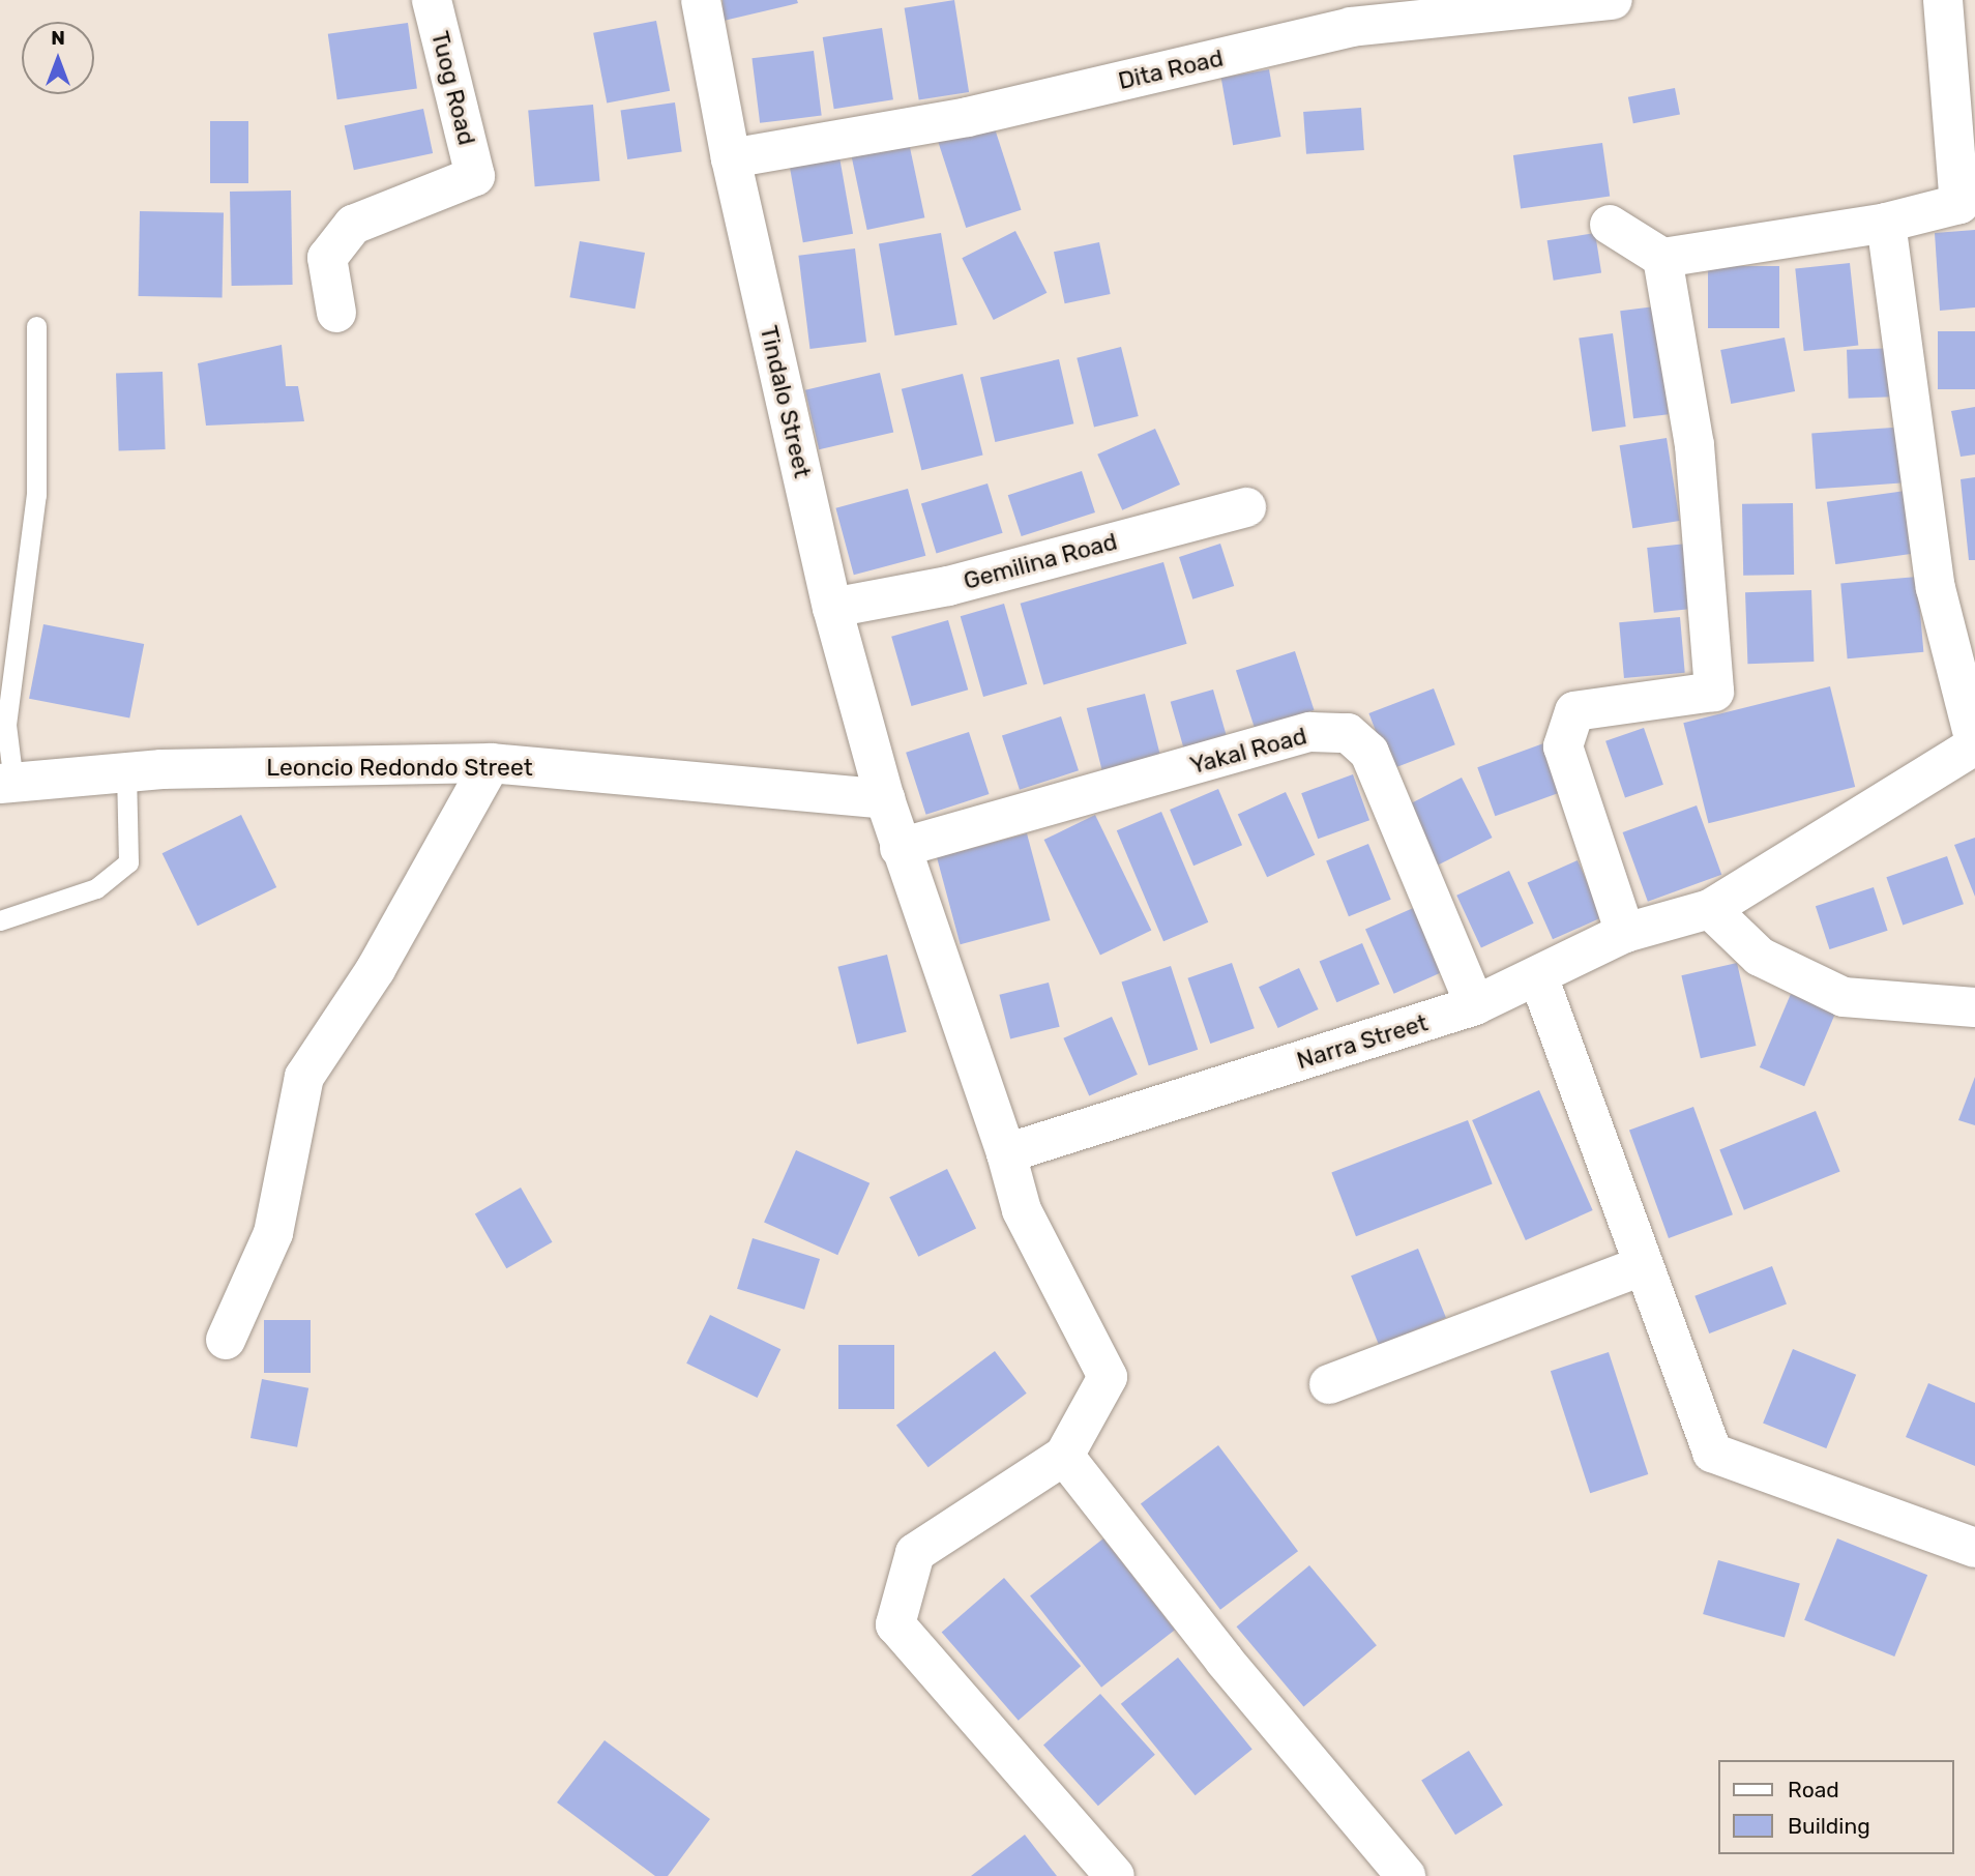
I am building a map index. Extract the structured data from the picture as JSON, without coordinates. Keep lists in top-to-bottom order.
{
  "streets": {
    "street": [
      "Dita Road",
      "Tuog Road",
      "Tindalo Street",
      "Gemilina Road",
      "Yakal Road",
      "Leoncio Redondo Street",
      "Narra Street"
    ]
  },
  "crossings": [
    ["Dita Road", "Tindalo Street"],
    ["Tindalo Street", "Gemilina Road"],
    ["Tindalo Street", "Yakal Road"],
    ["Tindalo Street", "Leoncio Redondo Street"],
    ["Tindalo Street", "Narra Street"],
    ["Yakal Road", "Narra Street"]
  ],
  "legend": ["Road", "Building"],
  "north": "top"
}
